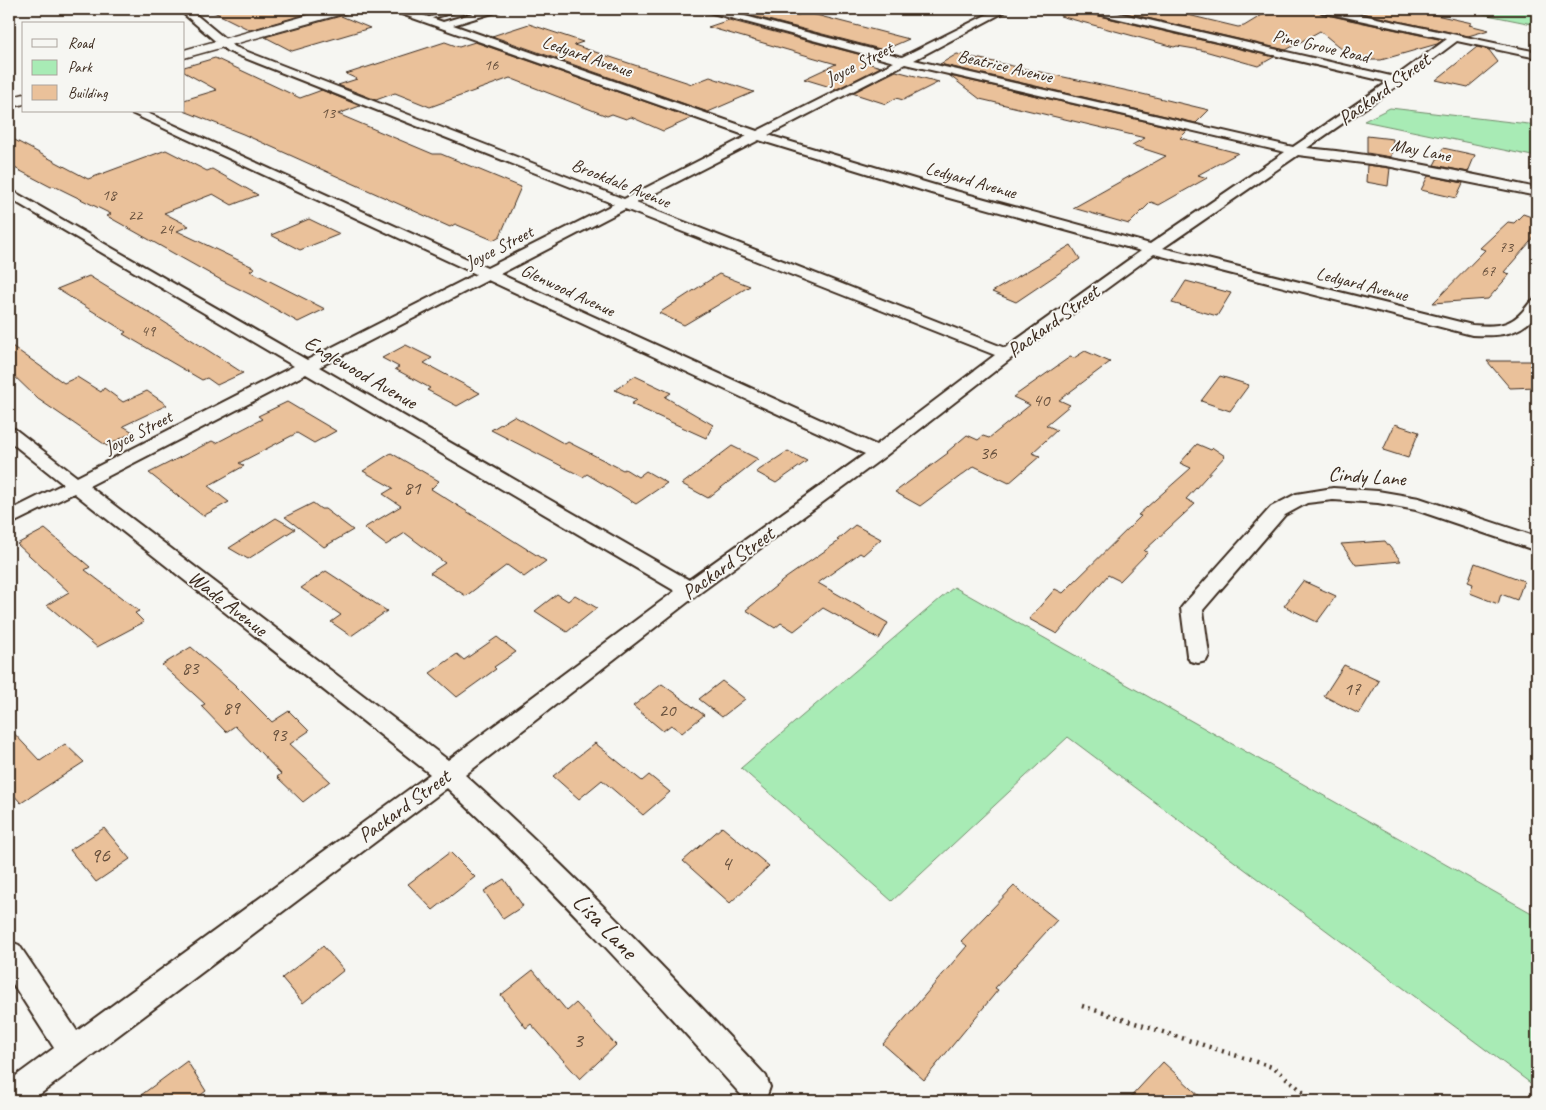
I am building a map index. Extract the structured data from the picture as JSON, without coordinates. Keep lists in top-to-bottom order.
{
  "streets": {
    "street": [
      "Pine Grove Road",
      "Ledyard Avenue",
      "Joyce Street",
      "Beatrice Avenue",
      "Packard Street",
      "May Lane",
      "Brookdale Avenue",
      "Glenwood Avenue",
      "Englewood Avenue",
      "Cindy Lane",
      "Wade Avenue",
      "Lisa Lane"
    ]
  },
  "crossings": [
    ["Pine Grove Road", "Packard Street"],
    ["Ledyard Avenue", "Joyce Street"],
    ["Ledyard Avenue", "Packard Street"],
    ["Joyce Street", "Beatrice Avenue"],
    ["Joyce Street", "Brookdale Avenue"],
    ["Joyce Street", "Glenwood Avenue"],
    ["Joyce Street", "Englewood Avenue"],
    ["Joyce Street", "Wade Avenue"],
    ["Beatrice Avenue", "Packard Street"],
    ["Beatrice Avenue", "May Lane"],
    ["Packard Street", "May Lane"],
    ["Packard Street", "Brookdale Avenue"],
    ["Packard Street", "Glenwood Avenue"],
    ["Packard Street", "Englewood Avenue"],
    ["Packard Street", "Wade Avenue"],
    ["Packard Street", "Lisa Lane"],
    ["Wade Avenue", "Lisa Lane"]
  ],
  "house_numbers": [
    "16",
    "13",
    "18",
    "22",
    "24",
    "73",
    "67",
    "49",
    "40",
    "36",
    "81",
    "83",
    "17",
    "89",
    "20",
    "93",
    "96",
    "4",
    "3"
  ],
  "legend": ["Road", "Park", "Building"]
}
